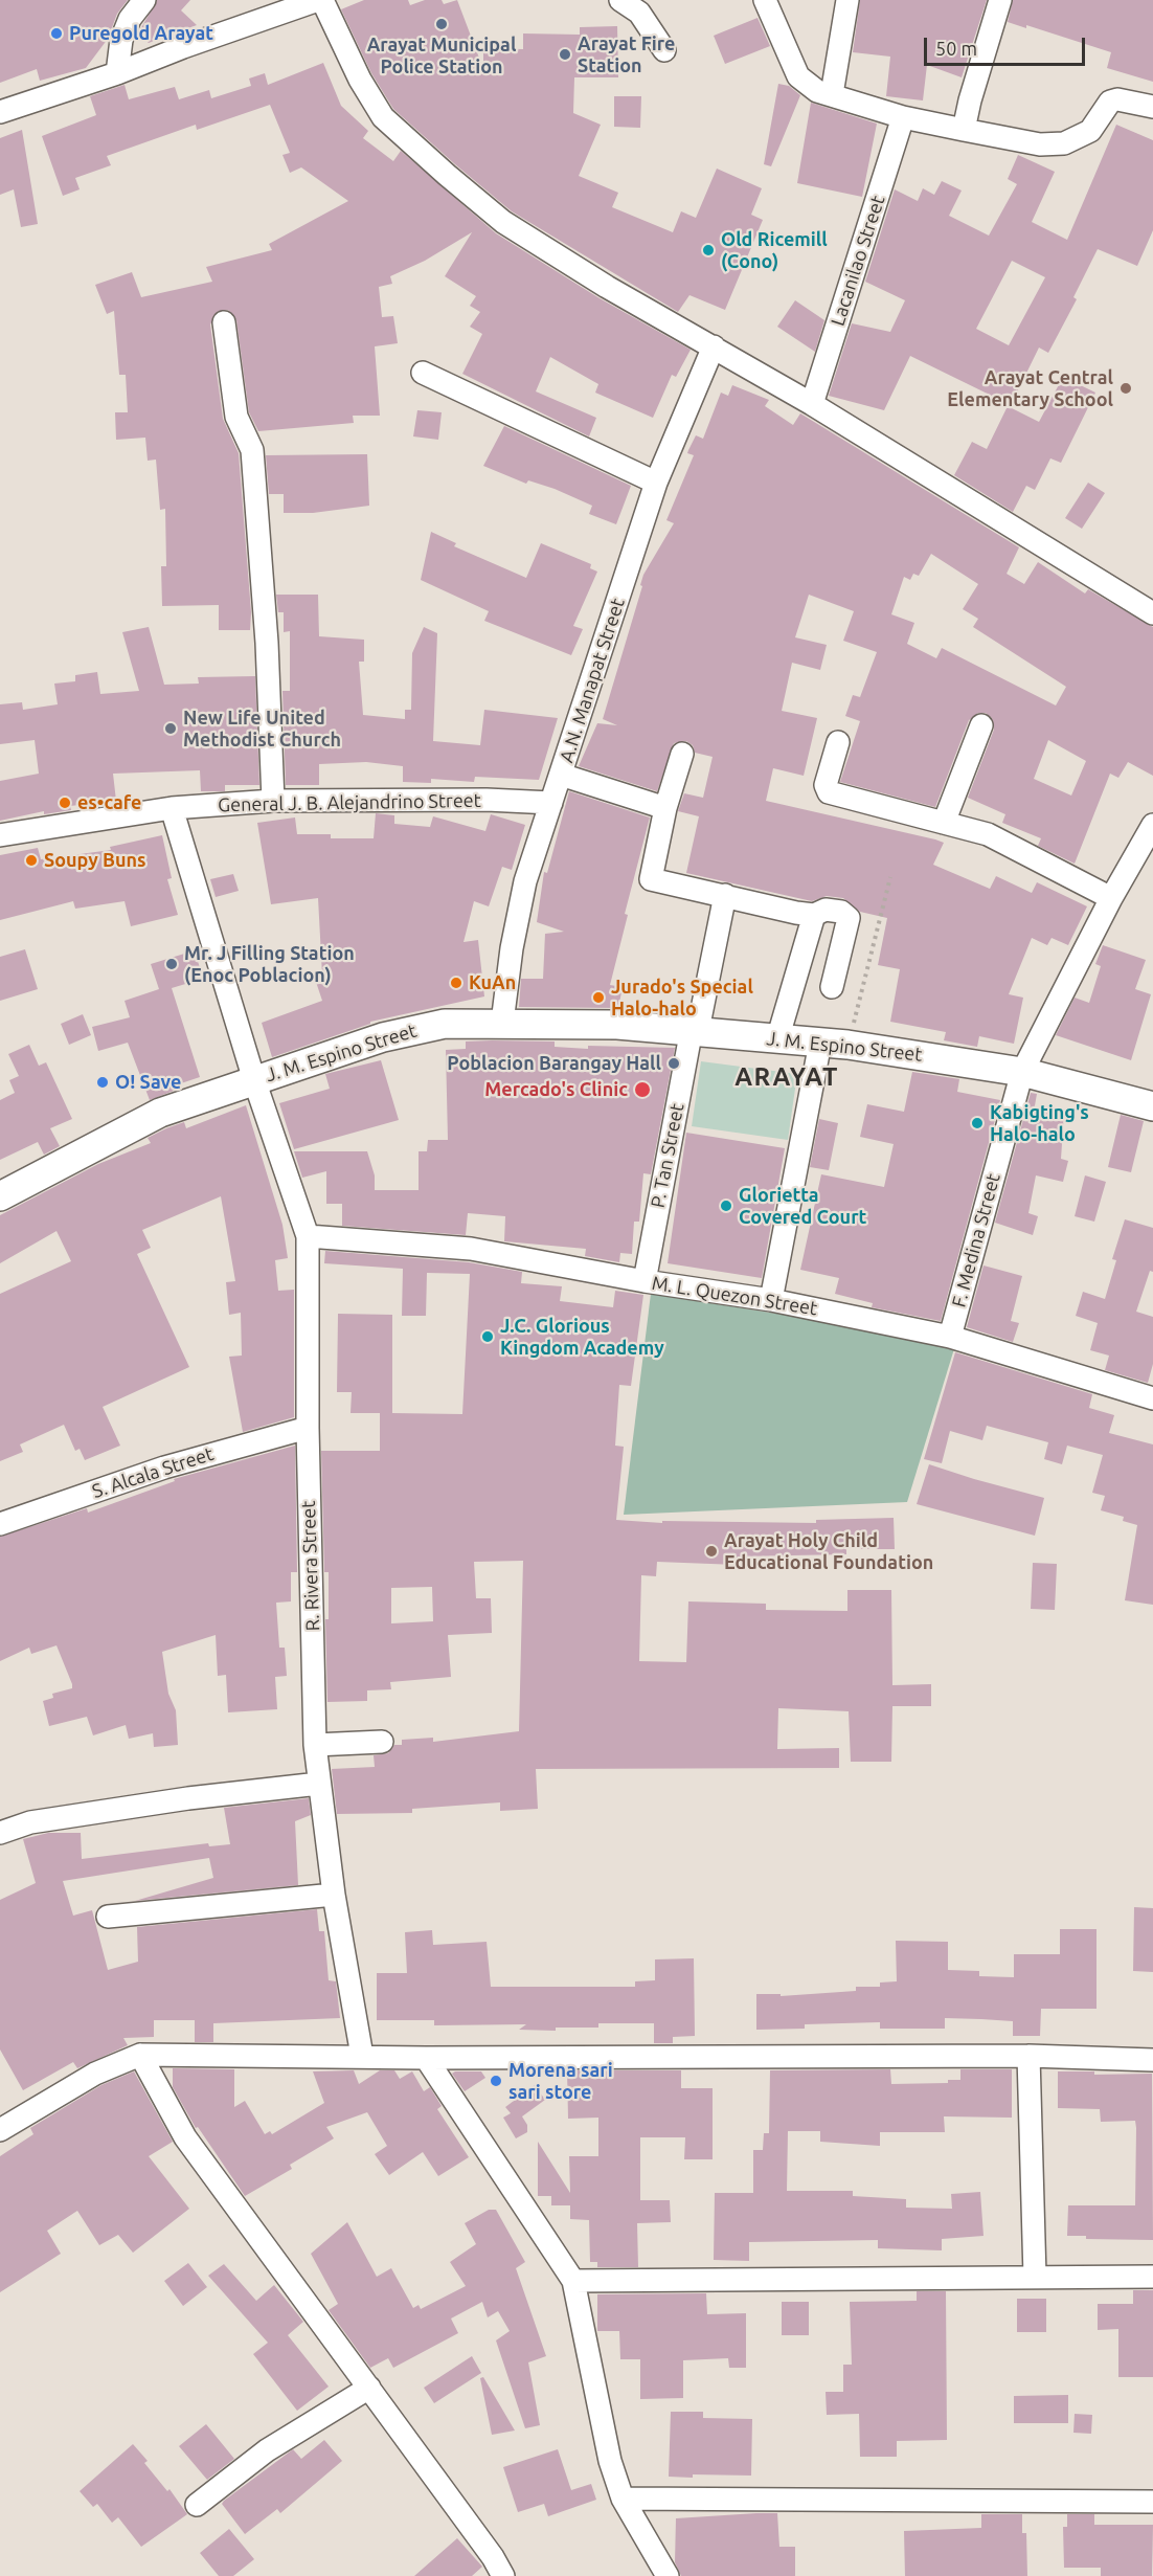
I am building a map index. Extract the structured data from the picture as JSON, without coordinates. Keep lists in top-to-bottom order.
{
  "streets": {
    "main road": ["J. M. Espino Street"],
    "street": [
      "Lacanilao Street",
      "A.N. Manapat Street",
      "General J. B. Alejandrino Street",
      "P. Tan Street",
      "F. Medina Street",
      "M. L. Quezon Street",
      "S. Alcala Street",
      "R. Rivera Street"
    ]
  },
  "crossings": [
    ["A.N. Manapat Street", "General J. B. Alejandrino Street"],
    ["A.N. Manapat Street", "J. M. Espino Street"],
    ["General J. B. Alejandrino Street", "R. Rivera Street"],
    ["J. M. Espino Street", "P. Tan Street"],
    ["J. M. Espino Street", "F. Medina Street"],
    ["J. M. Espino Street", "R. Rivera Street"],
    ["P. Tan Street", "M. L. Quezon Street"],
    ["F. Medina Street", "M. L. Quezon Street"],
    ["M. L. Quezon Street", "R. Rivera Street"],
    ["S. Alcala Street", "R. Rivera Street"]
  ],
  "districts": ["ARAYAT"],
  "places": [
    "Arayat Municipal Police Station",
    "Puregold Arayat",
    "Arayat Fire Station",
    "Old Ricemill (Cono)",
    "Arayat Central Elementary School",
    "New Life United Methodist Church",
    "es•cafe",
    "Soupy Buns",
    "Mr. J Filling Station (Enoc Poblacion)",
    "KuAn",
    "Jurado's Special Halo-halo",
    "Poblacion Barangay Hall",
    "O! Save",
    "Mercado's Clinic",
    "Kabigting's Halo-halo",
    "Glorietta Covered Court",
    "J.C. Glorious Kingdom Academy",
    "Arayat Holy Child Educational Foundation",
    "Morena sari sari store"
  ],
  "scale_bar": "50 m"
}
